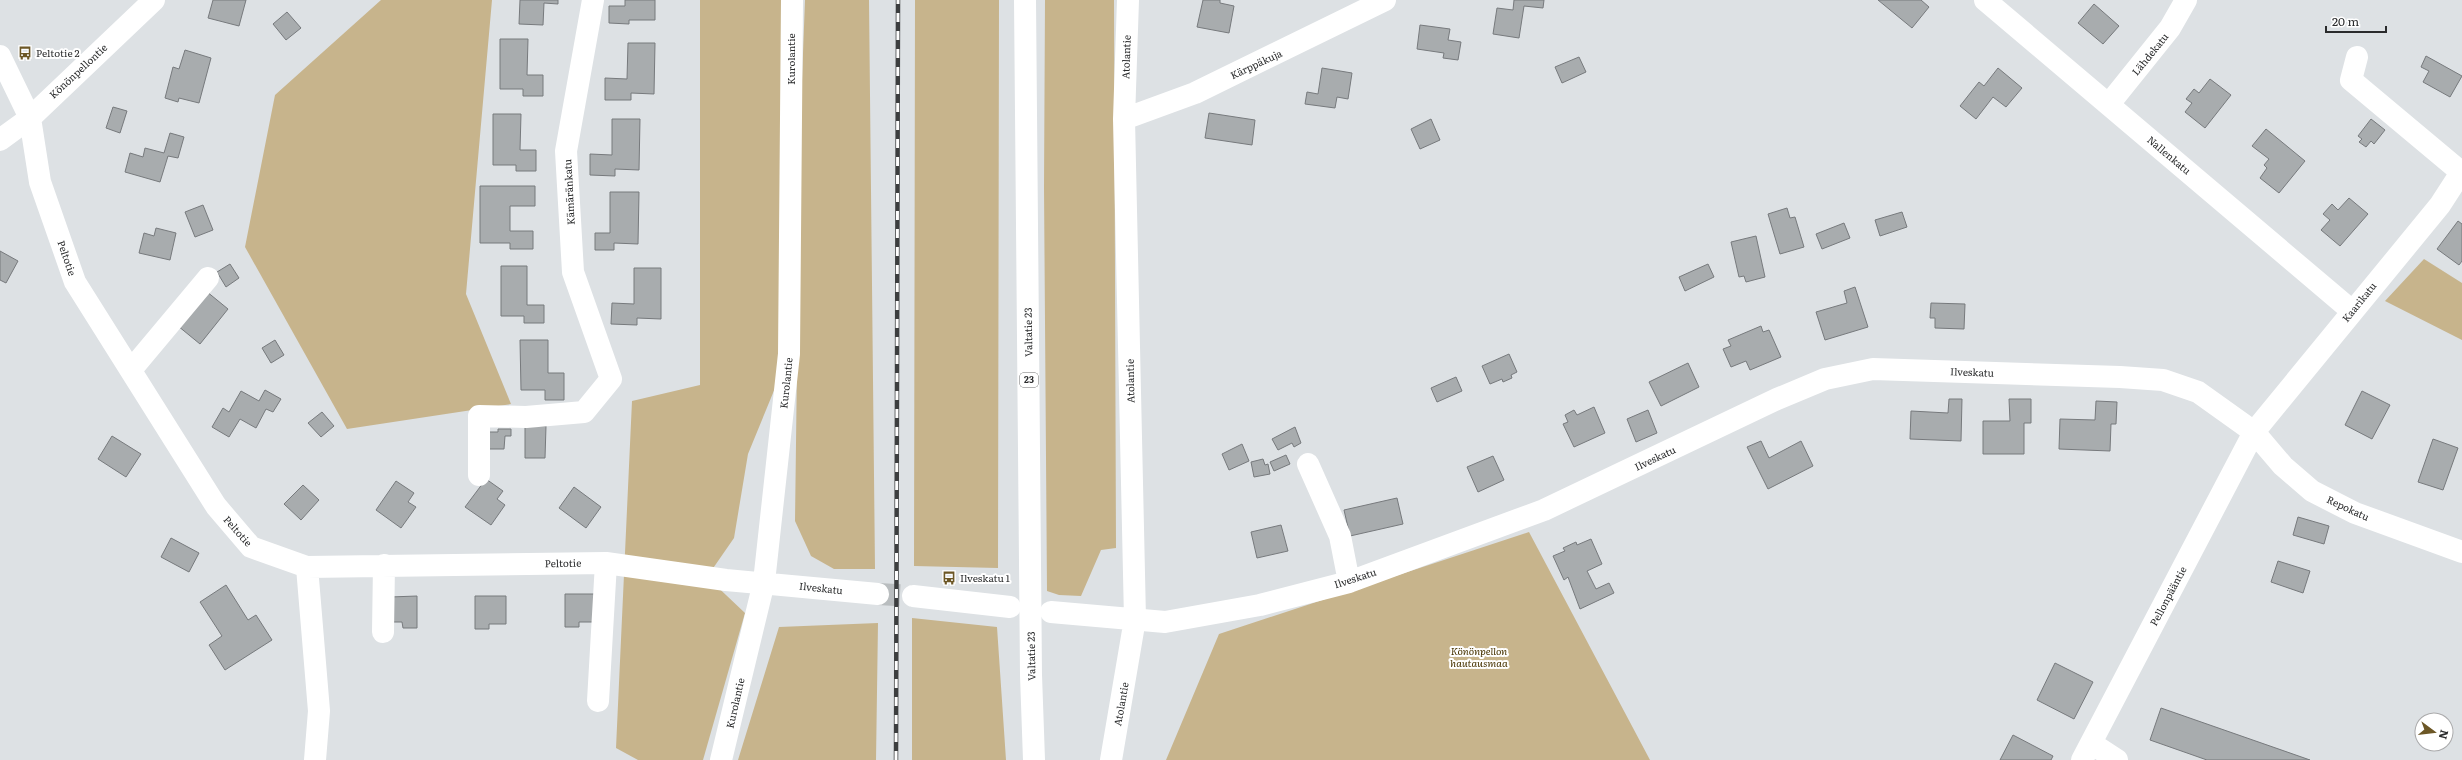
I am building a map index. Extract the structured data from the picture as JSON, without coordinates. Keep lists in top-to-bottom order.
{
  "streets": {
    "main road": [
      "Lähdekatu",
      "Atolantie",
      "Kurolantie",
      "Kärppäkuja",
      "Könönpellontie",
      "Nallenkatu",
      "Kämäränkatu",
      "Peltotie",
      "Kaarikatu",
      "Valtatie 23",
      "Ilveskatu",
      "23",
      "Repokatu",
      "Pellonpääntie"
    ]
  },
  "crossings": [
    ["Lähdekatu", "Nallenkatu"],
    ["Atolantie", "Kärppäkuja"],
    ["Atolantie", "Ilveskatu"],
    ["Kurolantie", "Peltotie"],
    ["Kurolantie", "Ilveskatu"],
    ["Könönpellontie", "Peltotie"],
    ["Nallenkatu", "Kaarikatu"],
    ["Peltotie", "Ilveskatu"],
    ["Kaarikatu", "Ilveskatu"],
    ["Kaarikatu", "Repokatu"],
    ["Kaarikatu", "Pellonpääntie"],
    ["Ilveskatu", "Repokatu"],
    ["Ilveskatu", "Pellonpääntie"],
    ["Repokatu", "Pellonpääntie"]
  ],
  "parks": ["Könönpellon hautausmaa"],
  "places": {
    "bus stop": ["Peltotie 2", "Ilveskatu 1"]
  },
  "scale_bar": "20 m",
  "north": "right"
}
